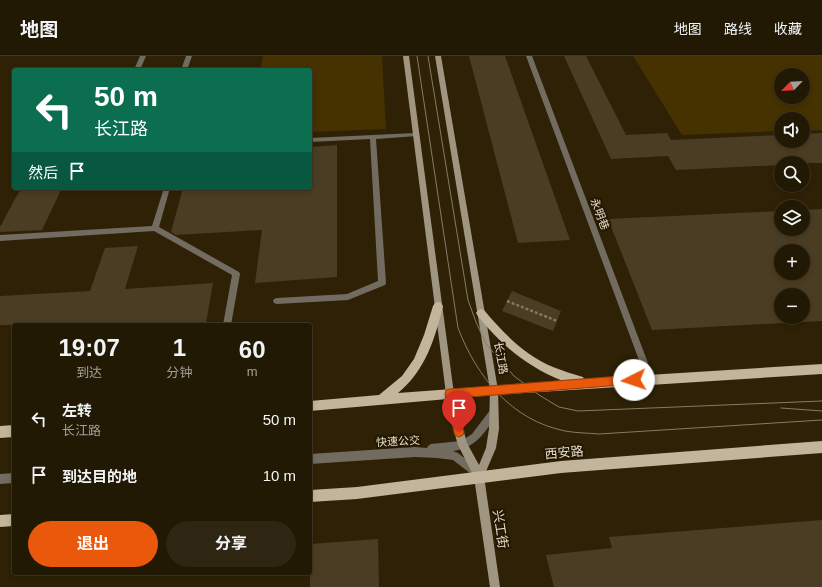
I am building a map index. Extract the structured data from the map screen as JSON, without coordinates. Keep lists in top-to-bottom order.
{
  "streets": {
    "main road": ["长江路", "西安路", "兴工街"],
    "street": ["永明巷", "快速公交"]
  },
  "crossings": [
    ["长江路", "快速公交"],
    ["长江路", "西安路"],
    ["长江路", "兴工街"],
    ["快速公交", "西安路"],
    ["快速公交", "兴工街"],
    ["西安路", "兴工街"]
  ],
  "north": "bottom left",
  "page": {
    "header": "地图",
    "nav": ["地图", "路线", "收藏"],
    "map_buttons": ["+", "−"],
    "turn": ["50 m", "长江路"],
    "then": "然后",
    "eta": [
      "19:07",
      "到达",
      "1",
      "分钟",
      "60",
      "m"
    ],
    "list": [
      {
        "name": "左转",
        "note": "长江路",
        "value": "50 m"
      },
      {
        "name": "到达目的地",
        "value": "10 m"
      }
    ],
    "buttons": ["退出", "分享"]
  }
}
